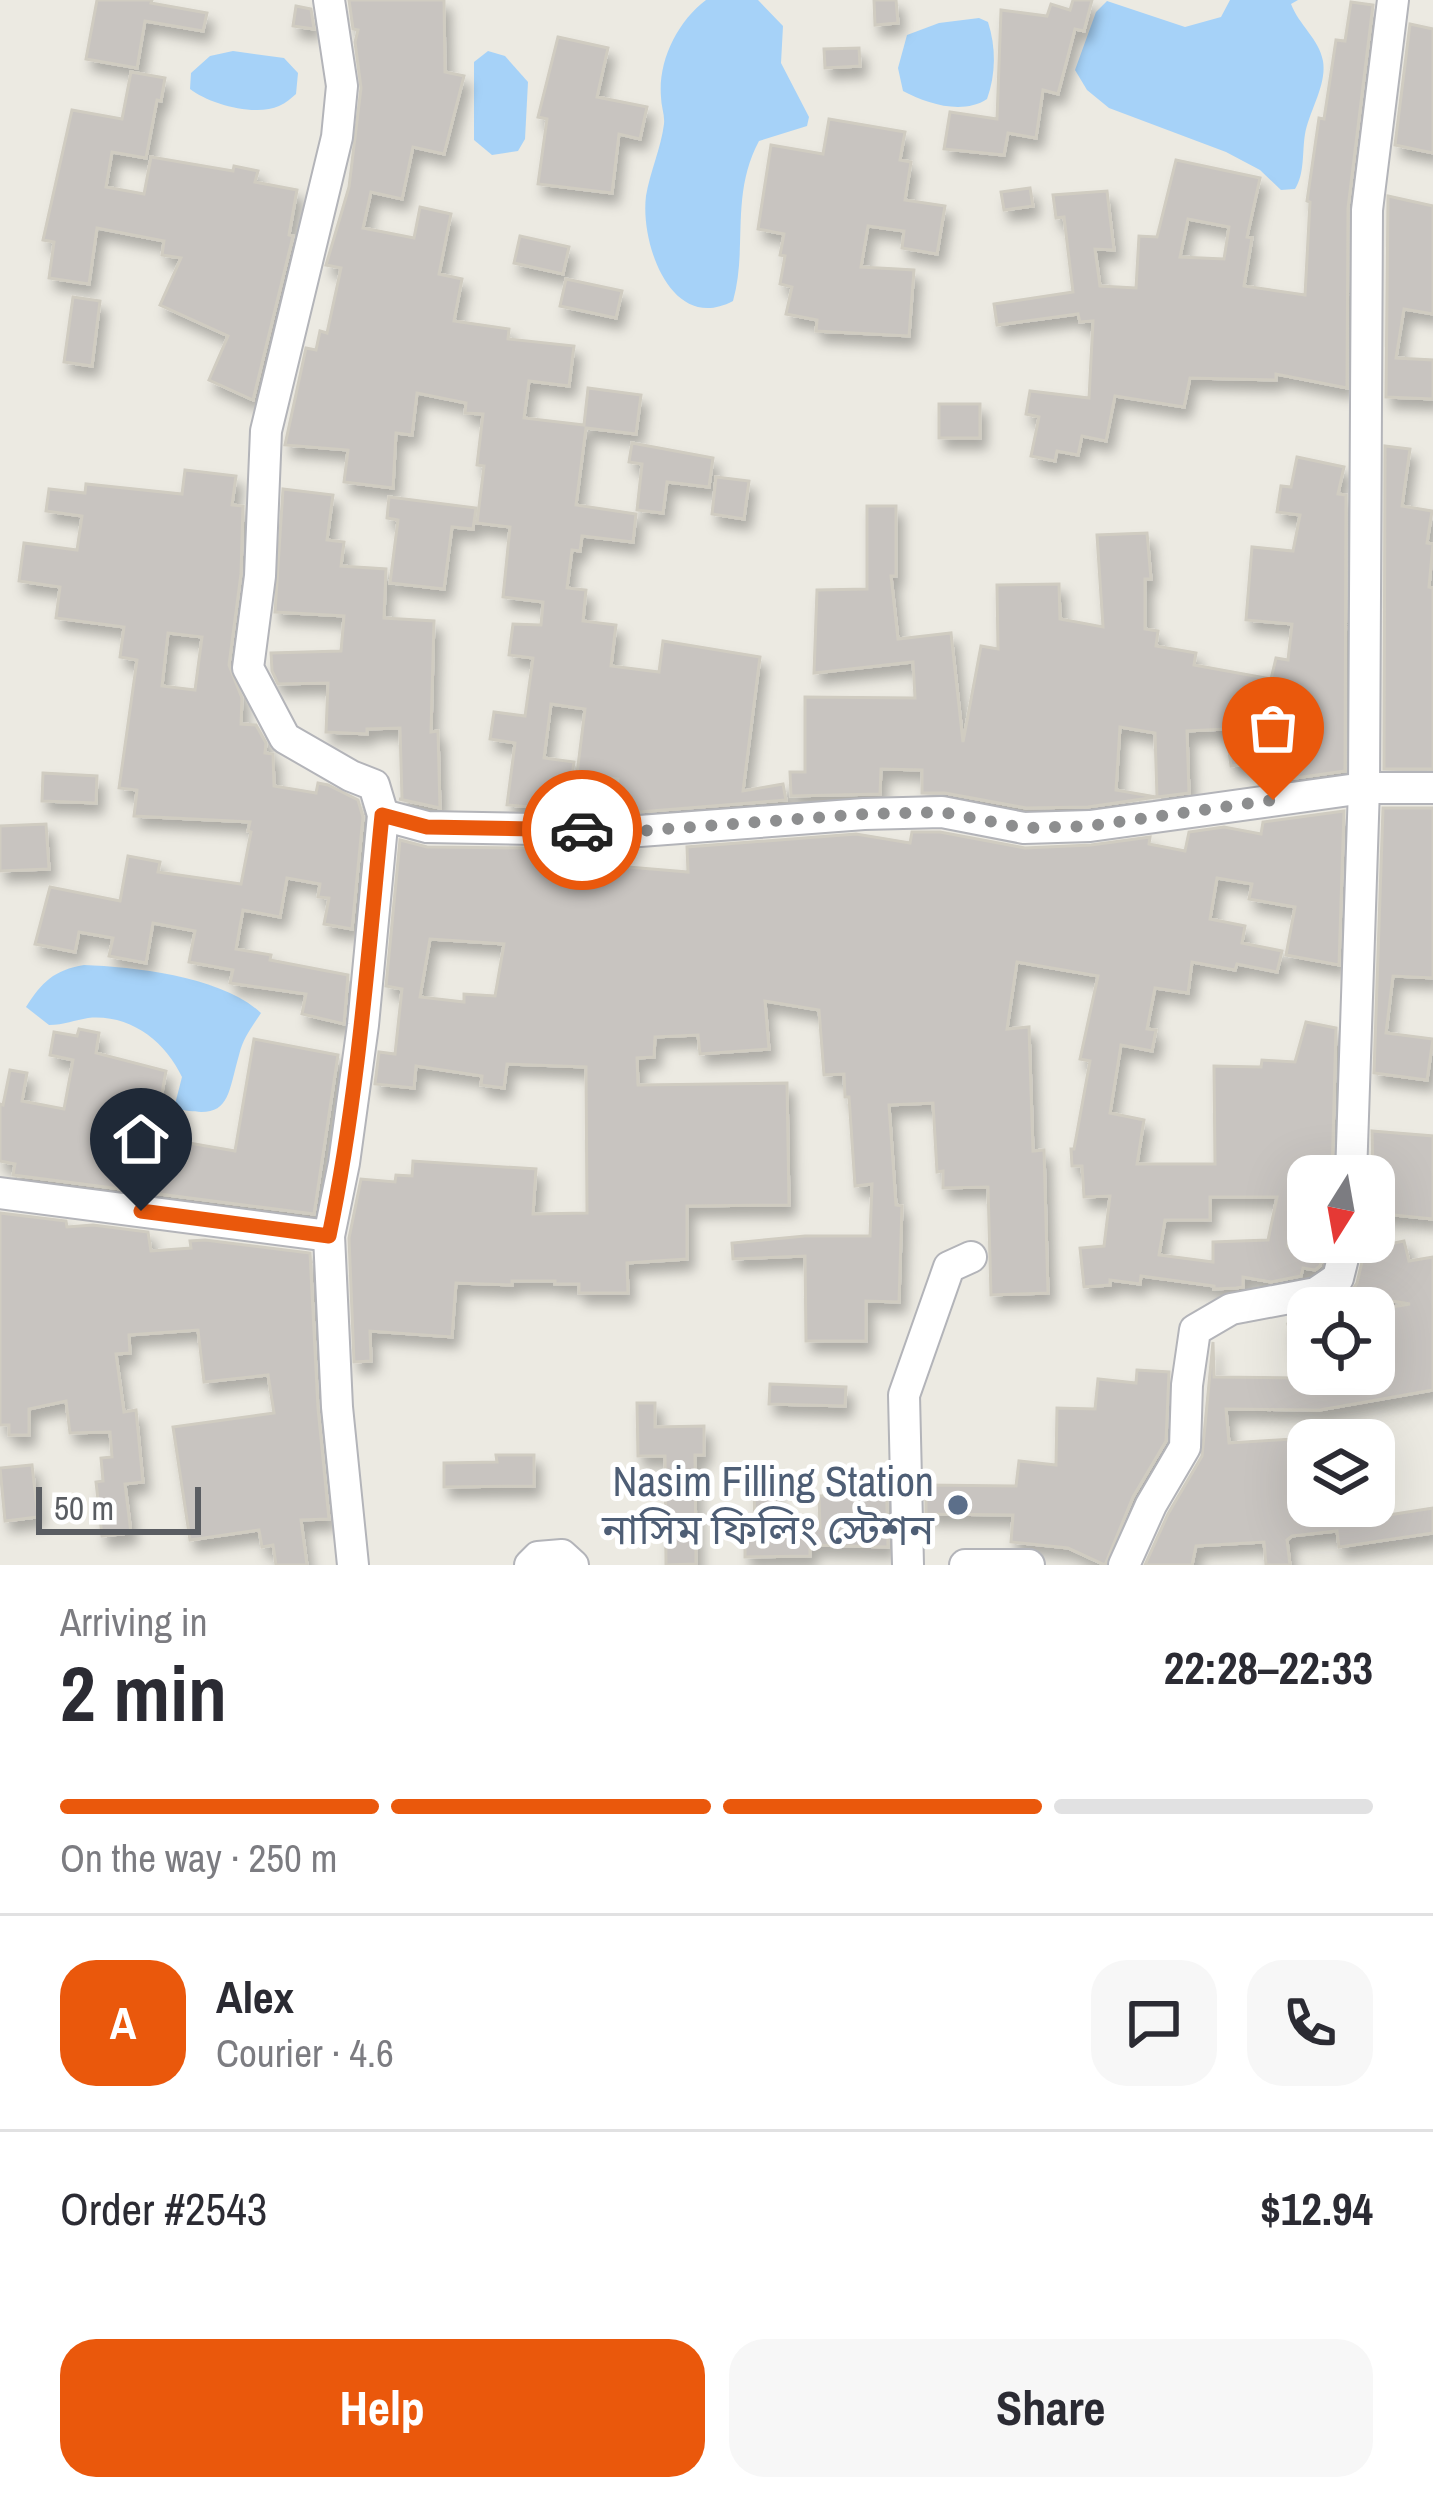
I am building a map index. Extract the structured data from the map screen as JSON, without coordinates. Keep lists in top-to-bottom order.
{
  "places": ["Nasim Filling Station নাসিম ফিলিং স্টেশন"],
  "scale_bar": "50 m",
  "north": "bottom",
  "page": {
    "scale": "50 m",
    "heading": ["2 min", "Arriving in", "22:28–22:33"],
    "panel": [
      "Alex",
      "Courier · 4.6",
      "Order #2543",
      "$12.94"
    ],
    "bar": "On the way · 250 m",
    "round": "A",
    "buttons": ["Help", "Share"]
  }
}
